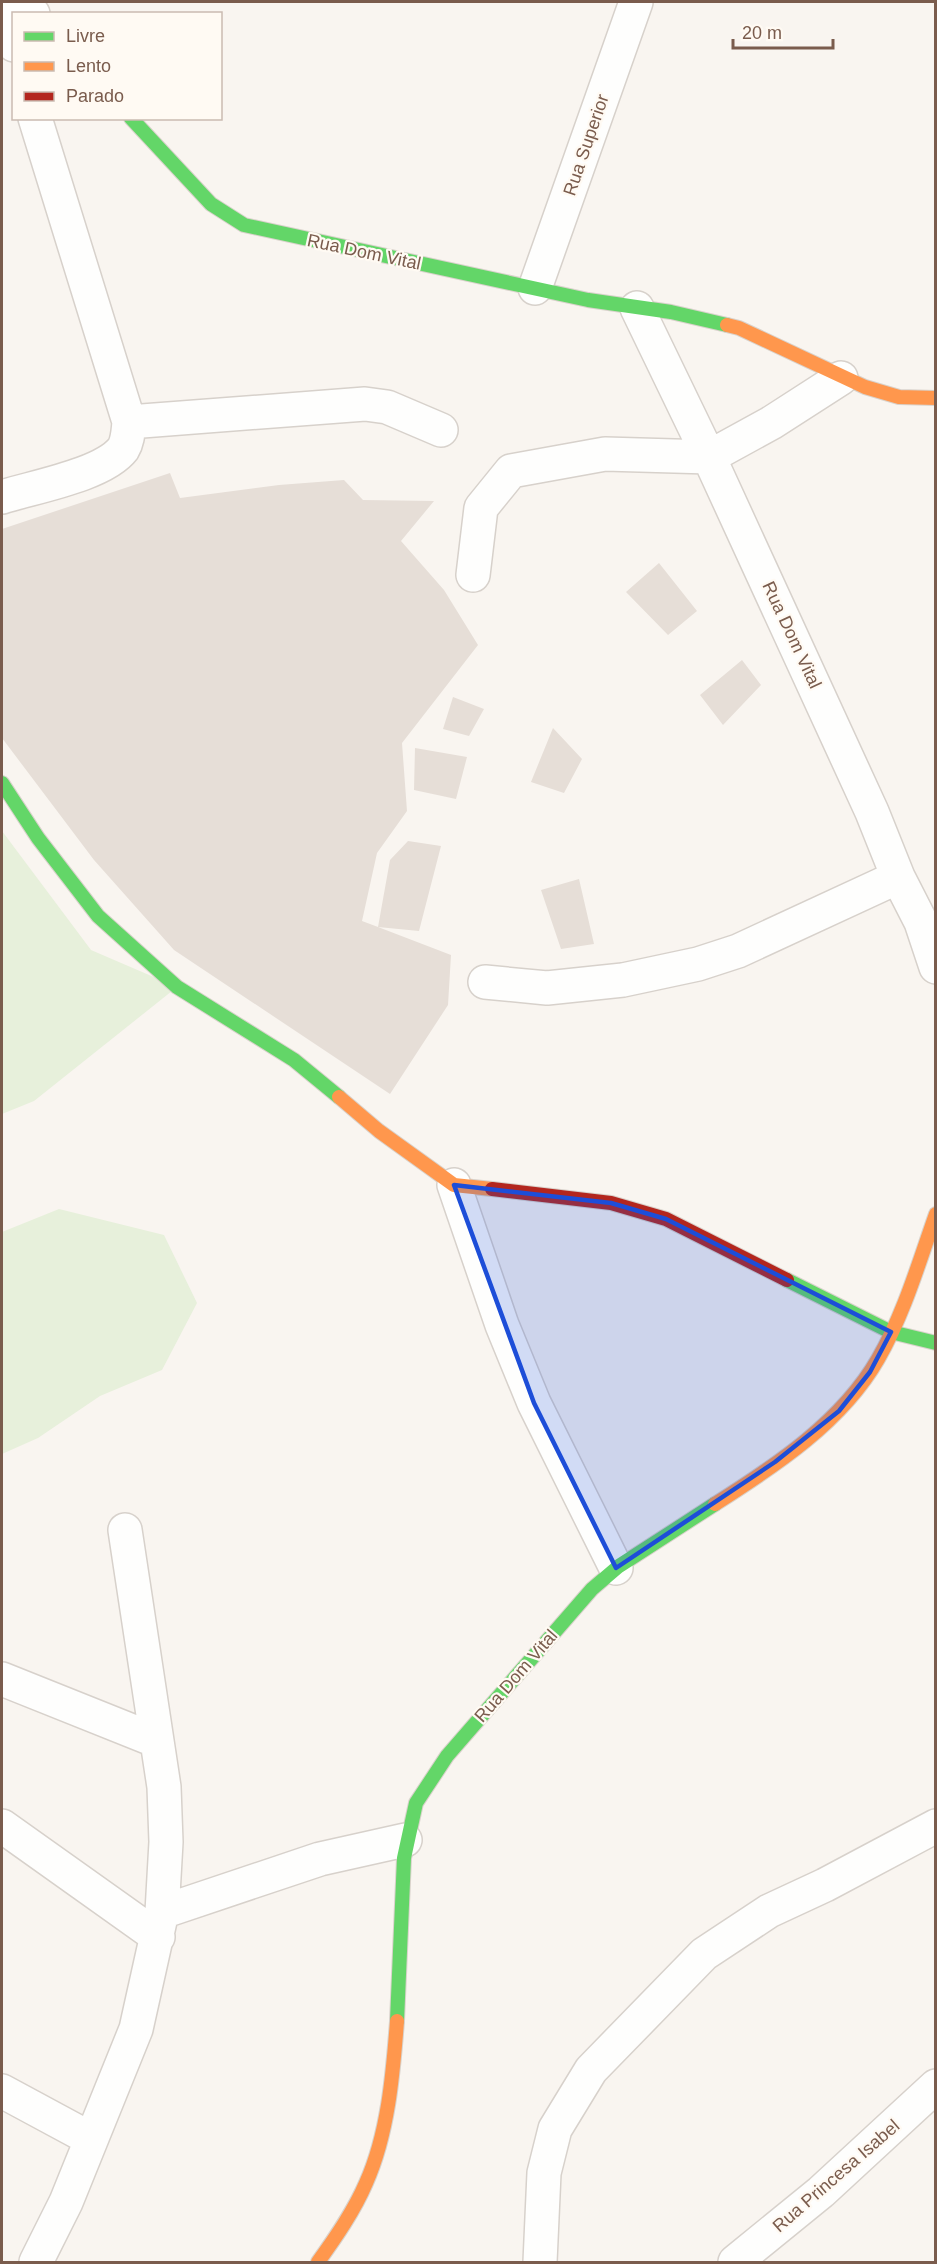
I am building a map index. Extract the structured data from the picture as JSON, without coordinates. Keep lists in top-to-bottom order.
{
  "streets": {
    "street": ["Rua Superior", "Rua Dom Vital", "Rua Princesa Isabel"]
  },
  "crossings": [
    ["Rua Superior", "Rua Dom Vital"]
  ],
  "legend": ["Livre", "Lento", "Parado"],
  "scale_bar": "20 m"
}
